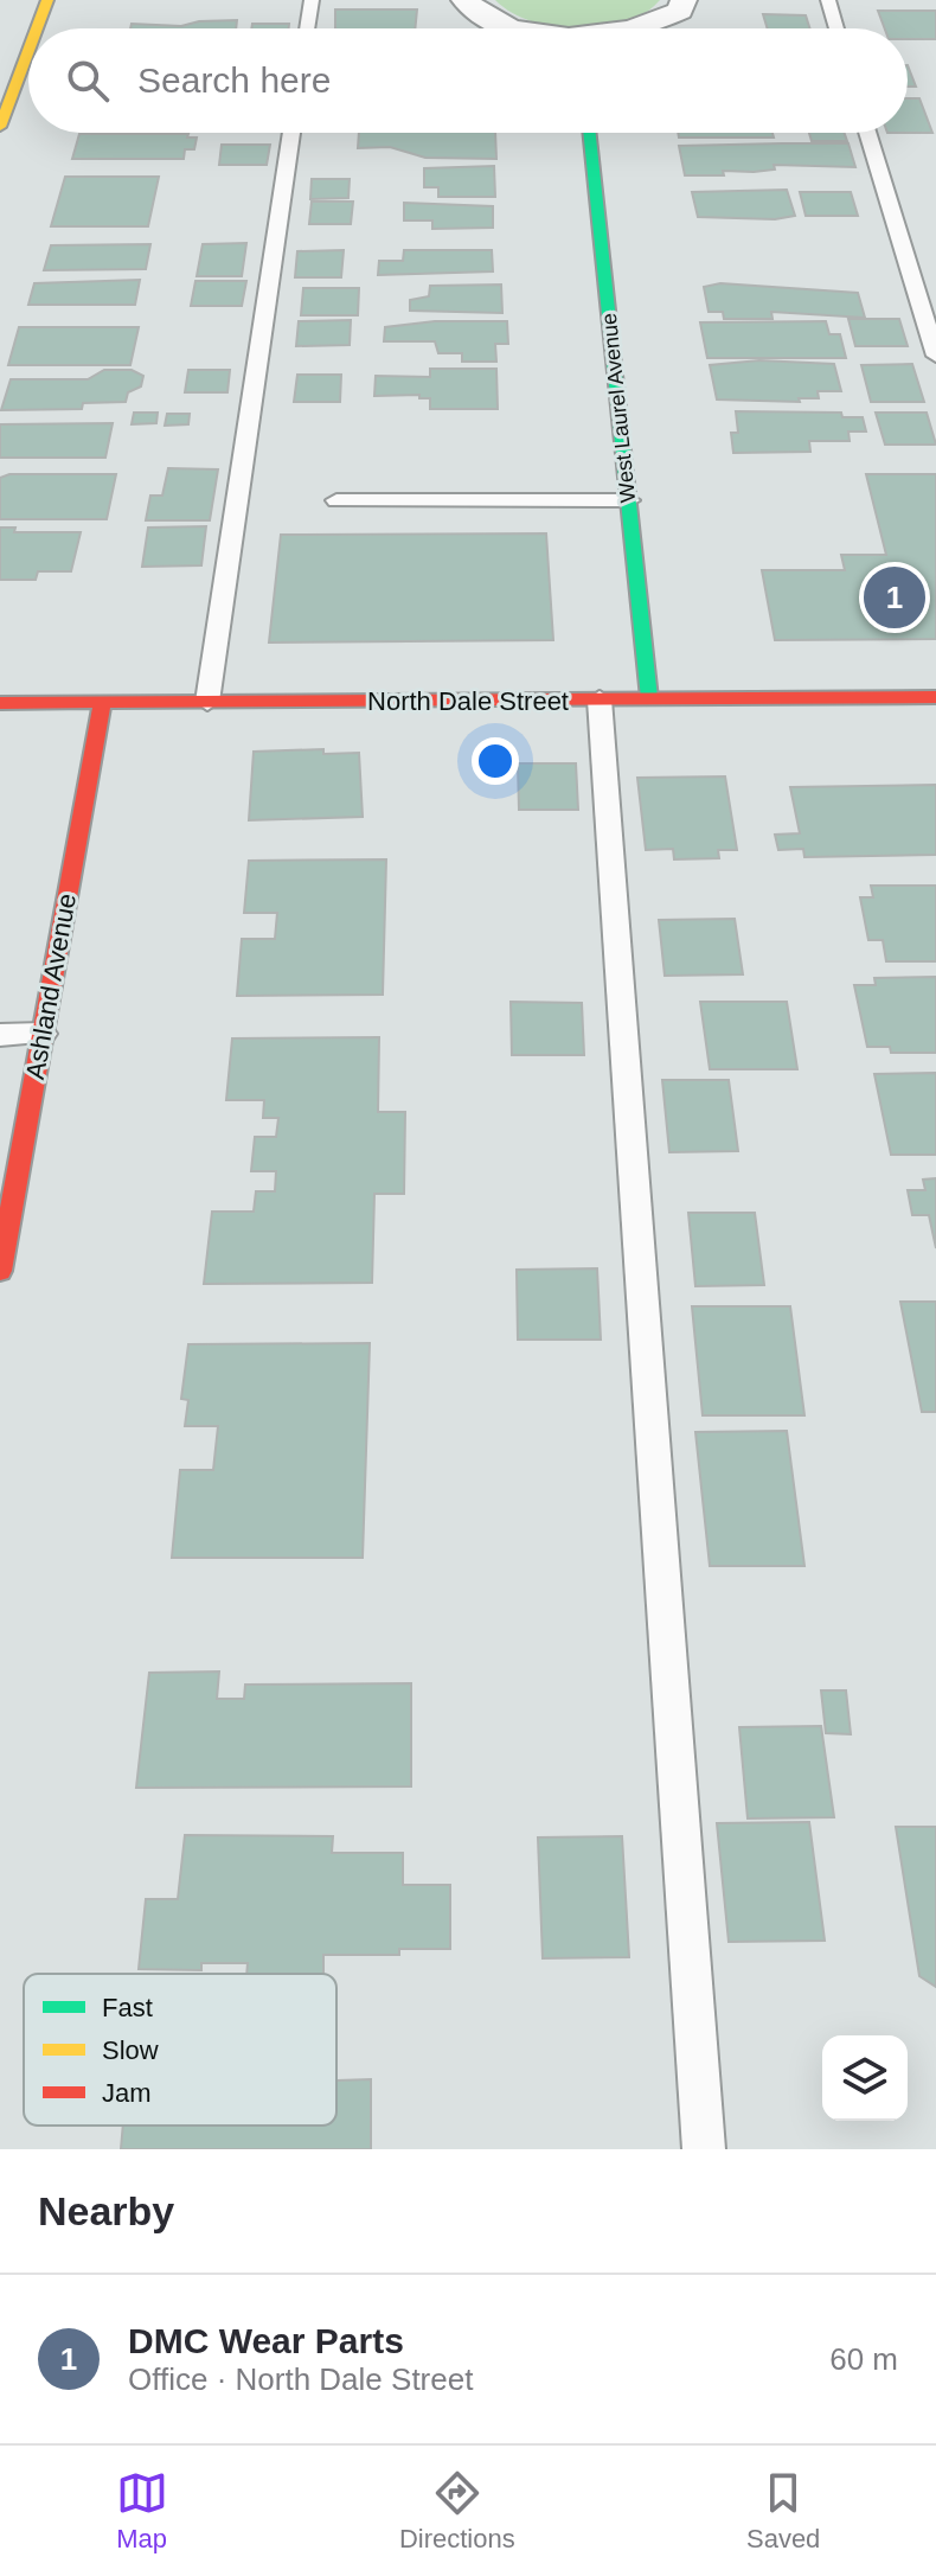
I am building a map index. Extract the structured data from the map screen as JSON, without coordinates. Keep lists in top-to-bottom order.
{
  "streets": {
    "street": ["West Laurel Avenue", "North Dale Street", "Ashland Avenue"]
  },
  "crossings": [
    ["West Laurel Avenue", "North Dale Street"],
    ["North Dale Street", "Ashland Avenue"]
  ],
  "legend": ["Fast", "Slow", "Jam"],
  "page": {
    "search": "Search here",
    "pins": "1",
    "heading": "Nearby",
    "list": [
      {
        "mark": "1",
        "name": "DMC Wear Parts",
        "note": "Office · North Dale Street",
        "value": "60 m"
      }
    ],
    "nav": ["Map", "Directions", "Saved"]
  }
}
